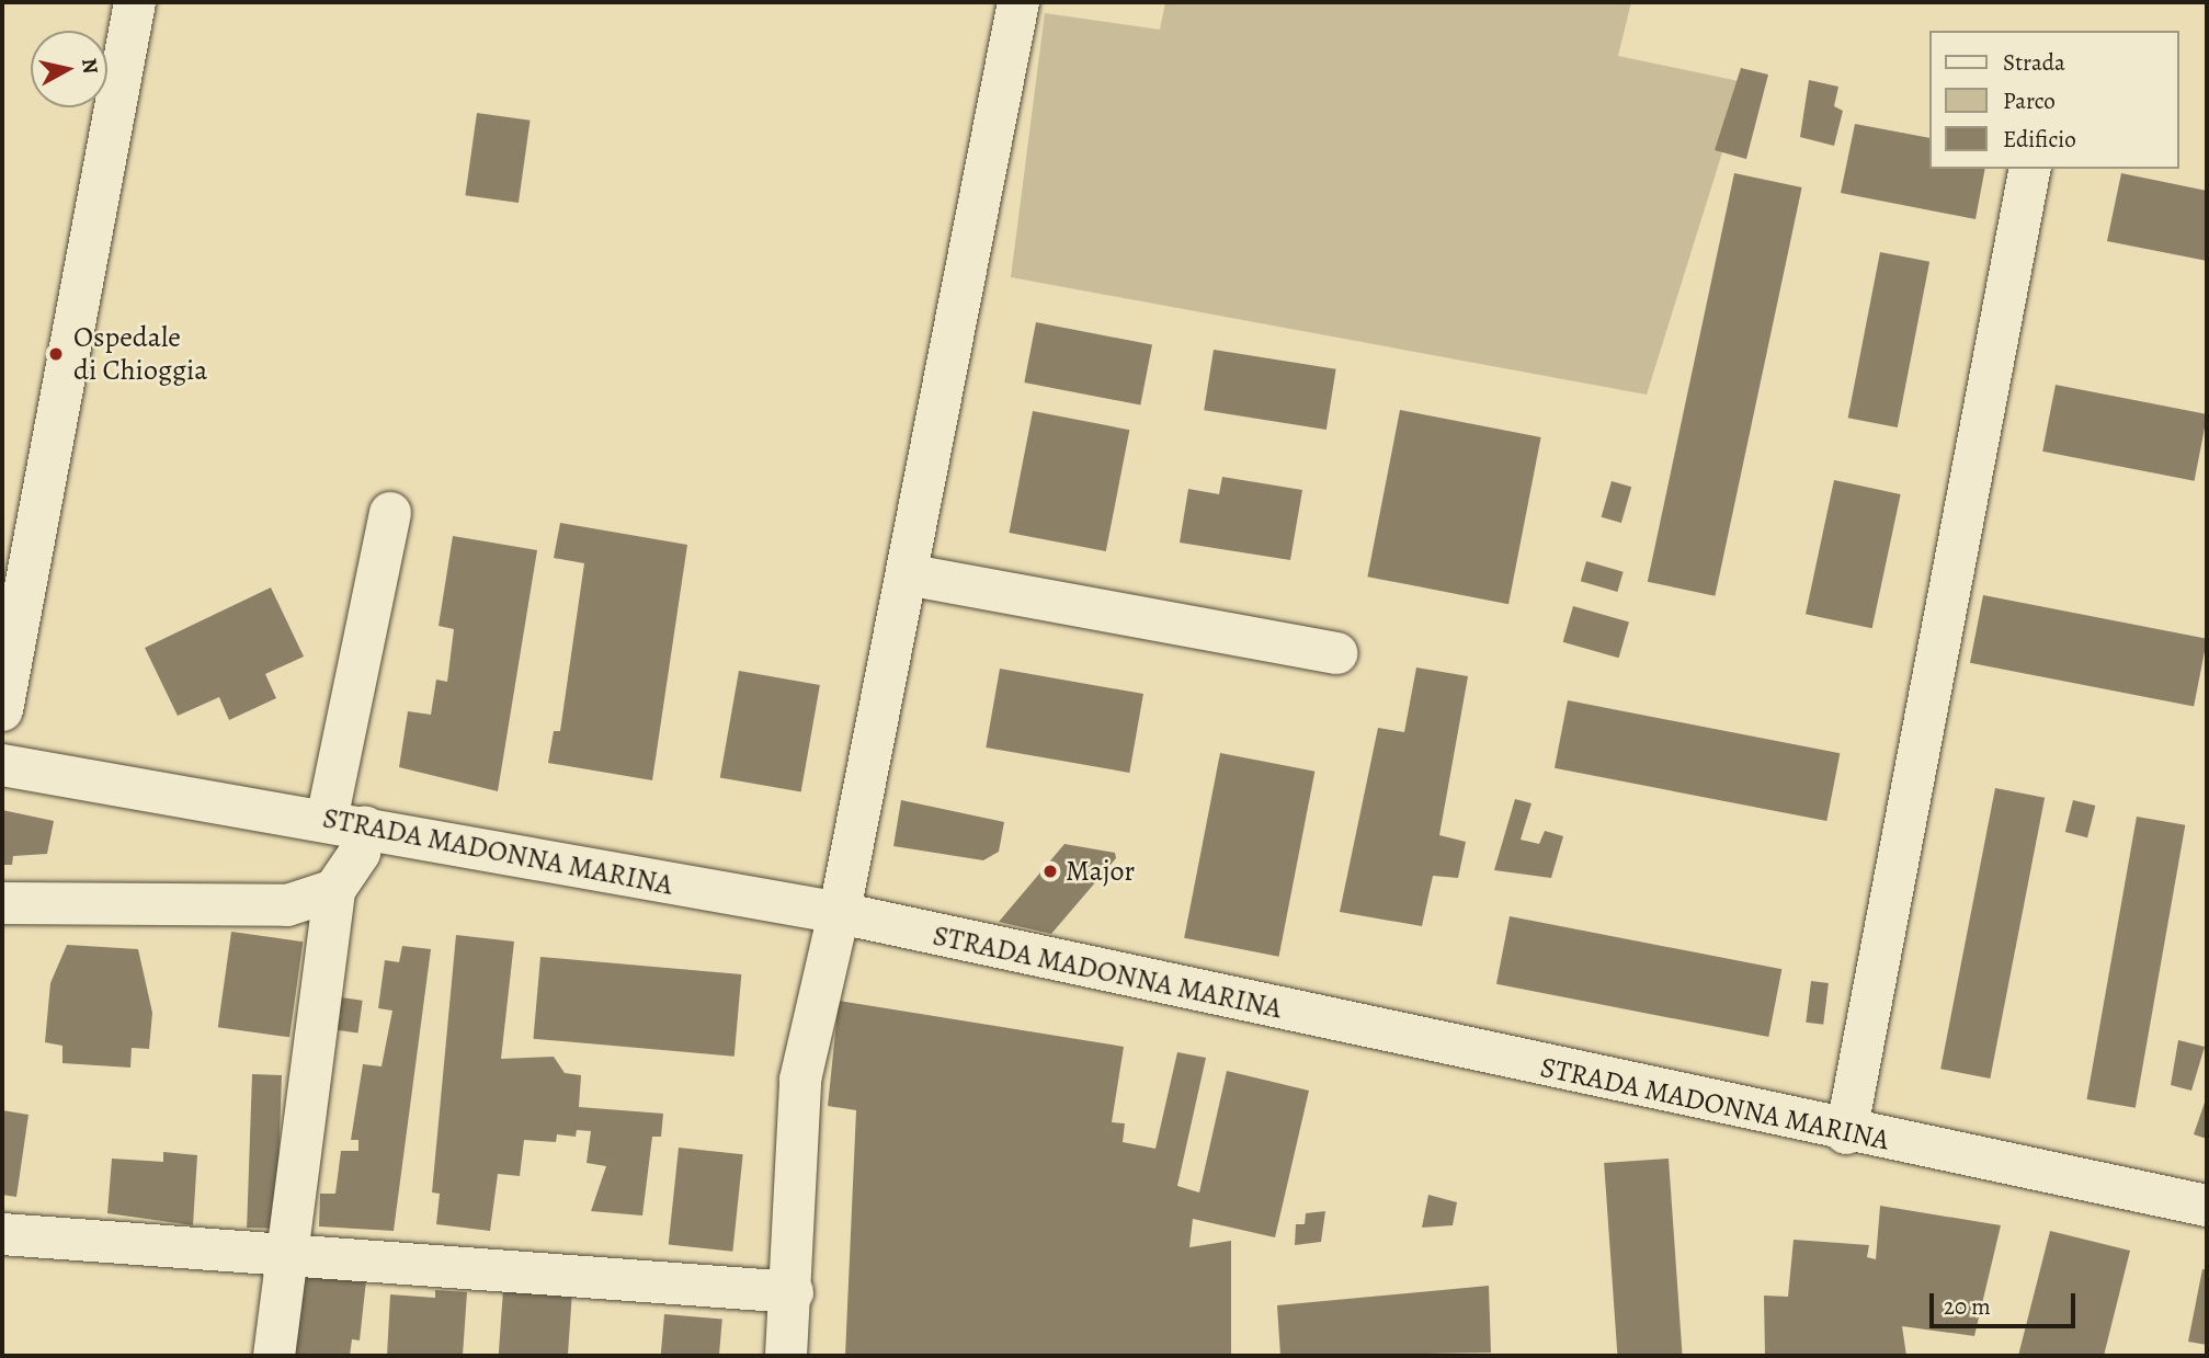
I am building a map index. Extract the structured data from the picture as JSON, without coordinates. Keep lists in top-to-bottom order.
{
  "streets": {
    "street": ["STRADA MADONNA MARINA"]
  },
  "places": ["Ospedale di Chioggia", "Major"],
  "legend": ["Strada", "Parco", "Edificio"],
  "scale_bar": "20 m",
  "north": "right"
}
